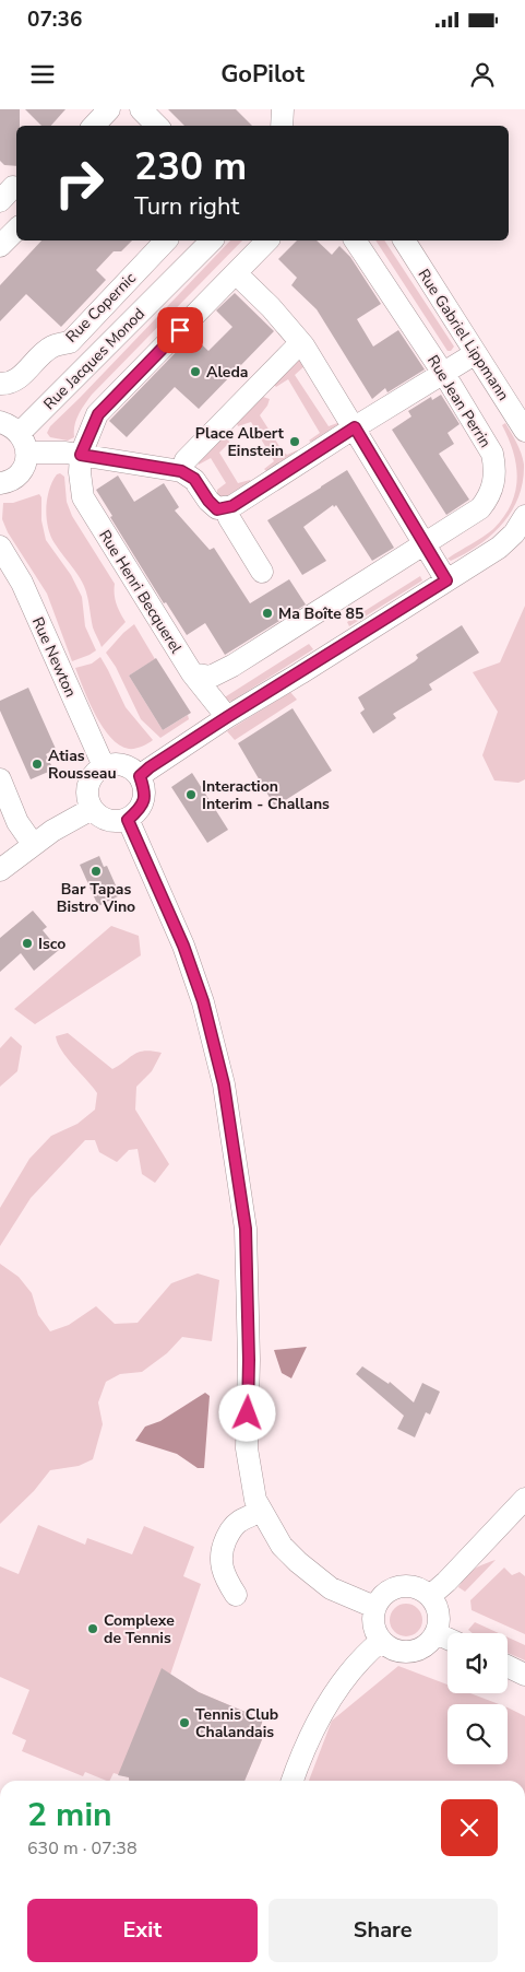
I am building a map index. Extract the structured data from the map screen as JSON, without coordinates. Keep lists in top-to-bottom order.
{
  "streets": {
    "street": [
      "Rue Copernic",
      "Rue Gabriel Lippmann",
      "Rue Jacques Monod",
      "Rue Jean Perrin",
      "Rue Henri Becquerel",
      "Rue Newton"
    ]
  },
  "crossings": [
    ["Rue Jean Perrin", "Rue Henri Becquerel"]
  ],
  "places": [
    "Aleda",
    "Place Albert Einstein",
    "Ma Boîte 85",
    "Atias Rousseau",
    "Interaction Interim - Challans",
    "Bar Tapas Bistro Vino",
    "Isco",
    "Complexe de Tennis",
    "Tennis Club Chalandais"
  ],
  "page": {
    "status": "07:36",
    "header": "GoPilot",
    "turn": ["230 m", "Turn right"],
    "heading": ["2 min", "630 m · 07:38"],
    "buttons": ["Exit", "Share"]
  }
}
